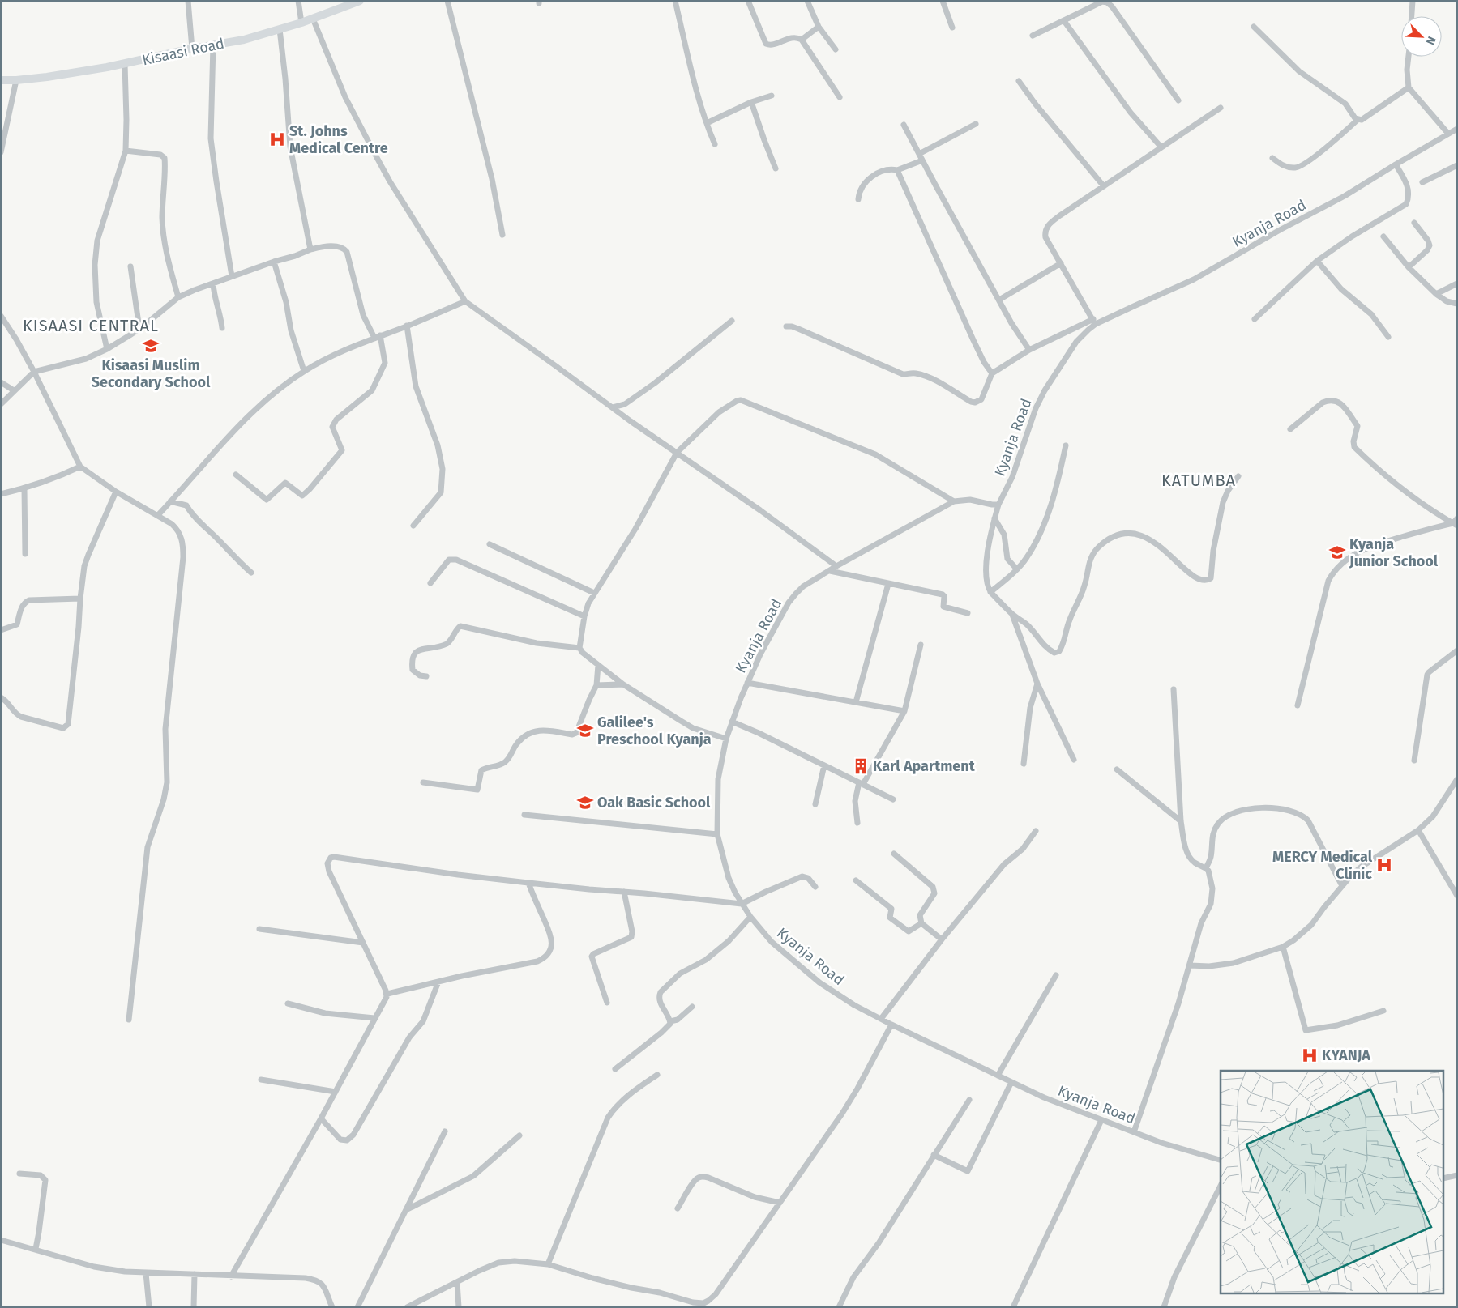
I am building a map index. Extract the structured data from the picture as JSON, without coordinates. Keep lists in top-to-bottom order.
{
  "streets": {
    "main road": ["Kisaasi Road"],
    "street": ["Kyanja Road"]
  },
  "districts": ["KISAASI CENTRAL", "KATUMBA"],
  "places": {
    "hospital": ["St. Johns Medical Centre", "MERCY Medical Clinic", "KYANJA"],
    "school or university": [
      "Kisaasi Muslim Secondary School",
      "Kyanja Junior School",
      "Galilee's Preschool Kyanja",
      "Oak Basic School"
    ],
    "building": ["Karl Apartment"]
  },
  "north": "bottom right"
}
